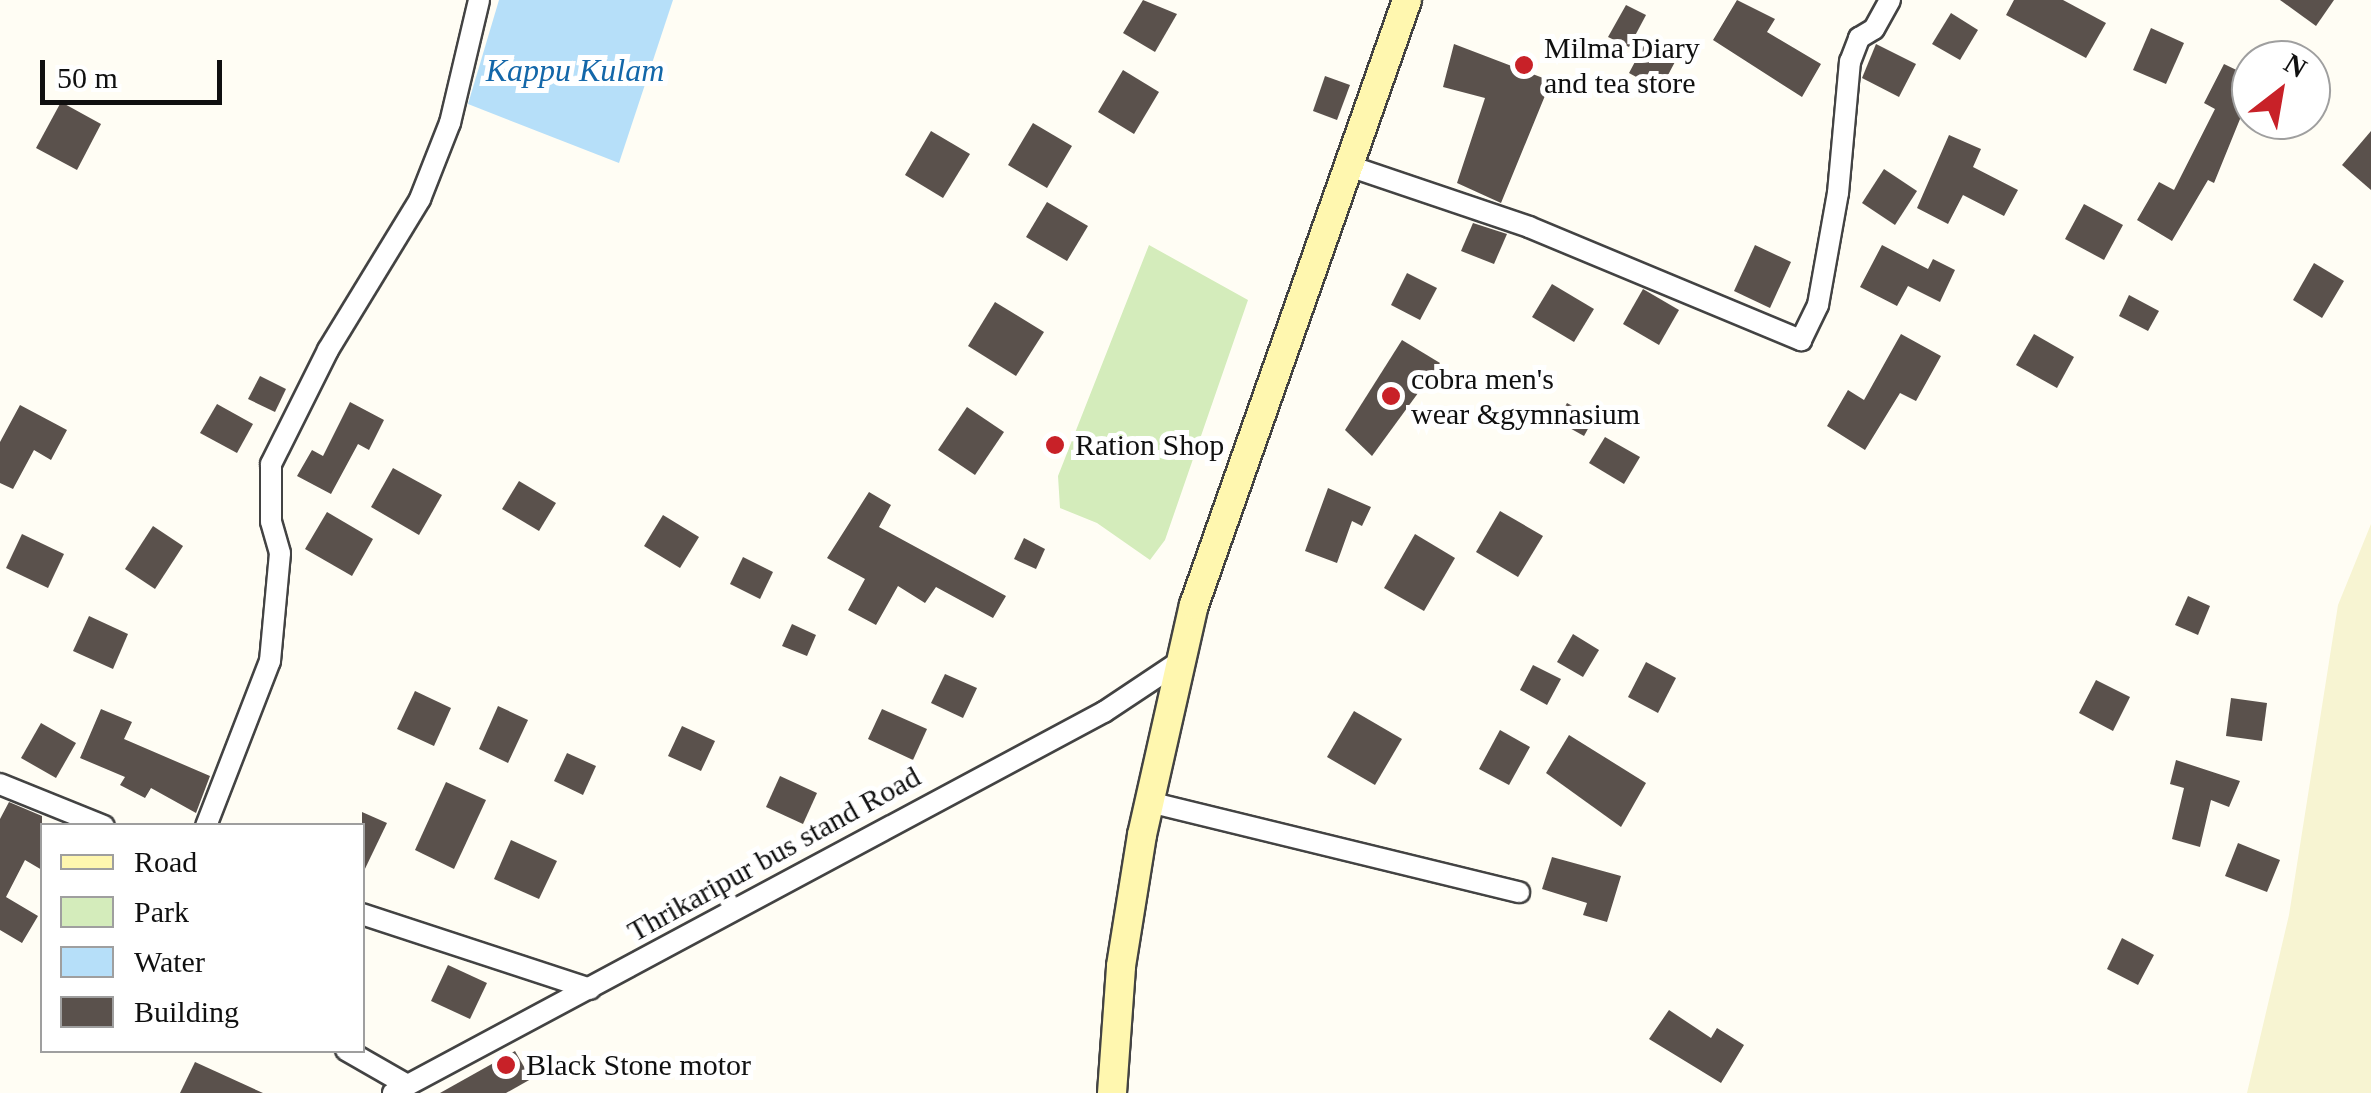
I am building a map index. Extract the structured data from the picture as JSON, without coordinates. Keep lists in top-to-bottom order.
{
  "streets": {
    "street": ["Thrikaripur bus stand Road"]
  },
  "water": ["Kappu Kulam"],
  "places": [
    "Milma Diary and tea store",
    "cobra men's wear &gymnasium",
    "Ration Shop",
    "Black Stone motor"
  ],
  "legend": [
    "Road",
    "Park",
    "Water",
    "Building"
  ],
  "scale_bar": "50 m",
  "north": "top right"
}
